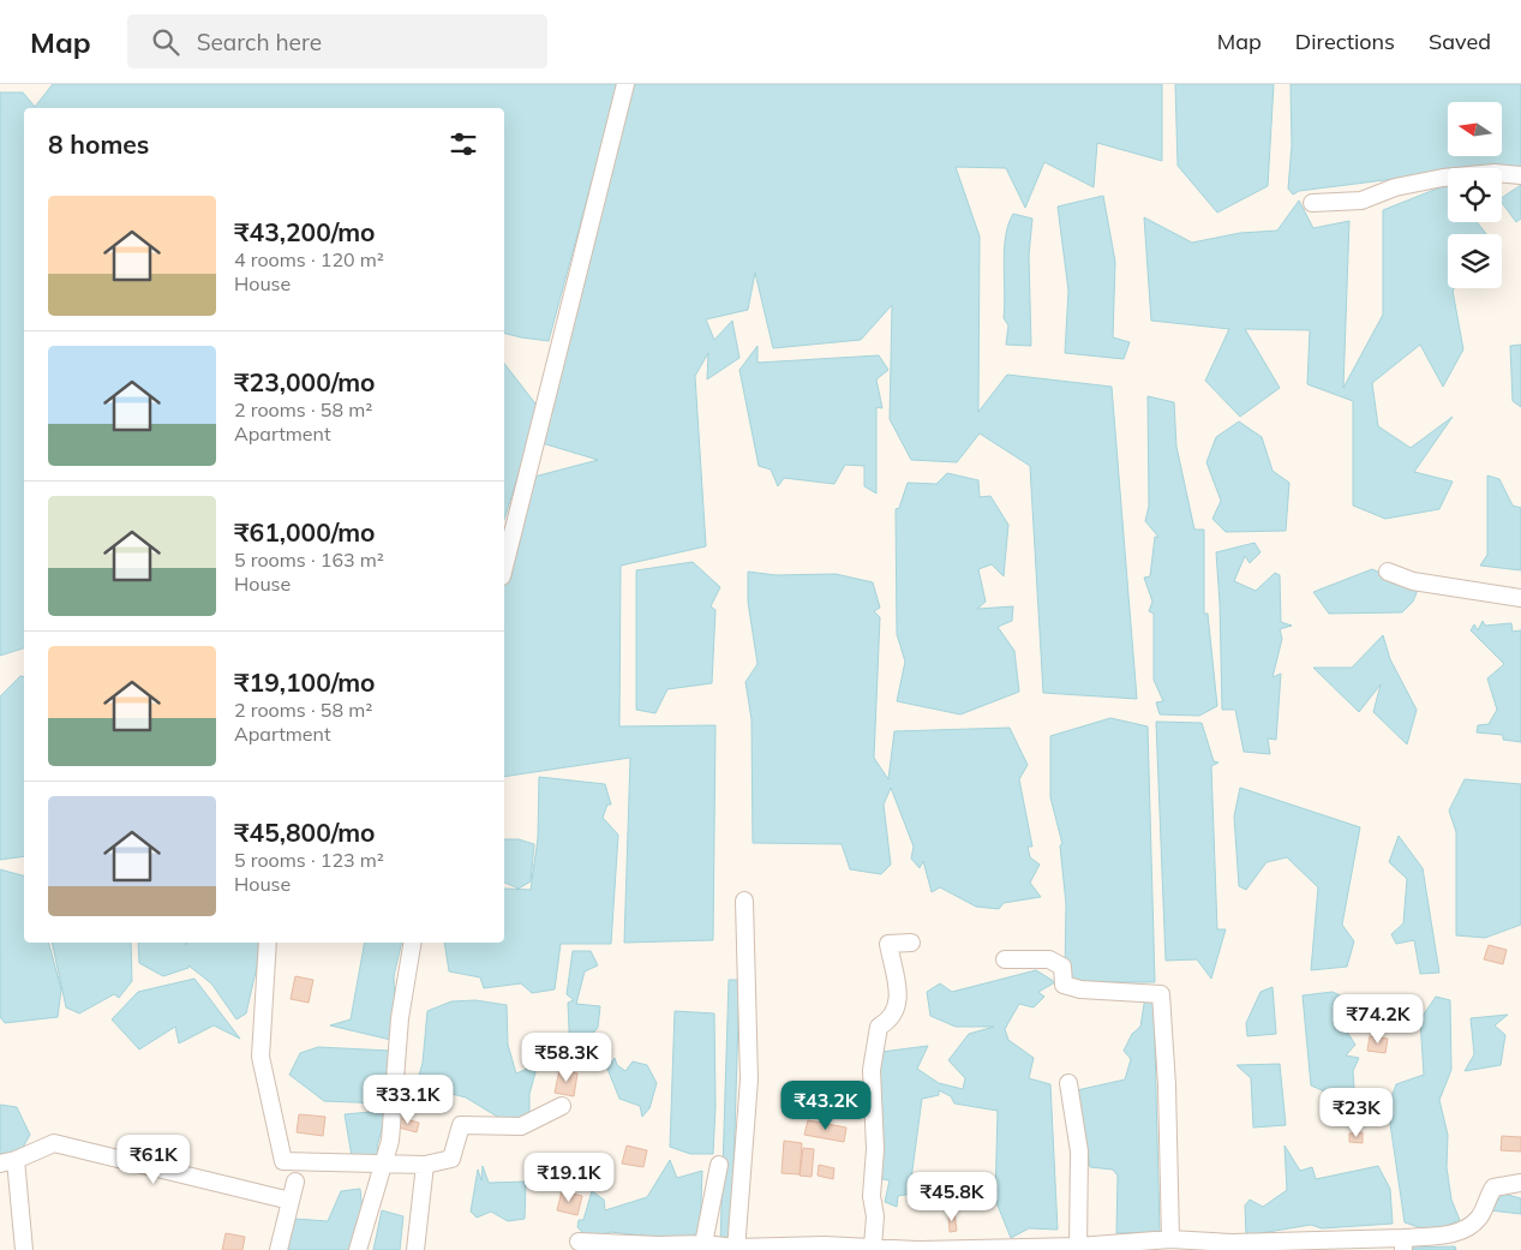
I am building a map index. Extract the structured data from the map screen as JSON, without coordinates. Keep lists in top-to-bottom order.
{
  "north": "left",
  "page": {
    "header": "Map",
    "search": "Search here",
    "nav": ["Map", "Directions", "Saved"],
    "heading": "8 homes",
    "list": [
      {
        "name": "₹43,200/mo",
        "note": "4 rooms · 120 m² · House"
      },
      {
        "name": "₹23,000/mo",
        "note": "2 rooms · 58 m² · Apartment"
      },
      {
        "name": "₹61,000/mo",
        "note": "5 rooms · 163 m² · House"
      },
      {
        "name": "₹19,100/mo",
        "note": "2 rooms · 58 m² · Apartment"
      },
      {
        "name": "₹45,800/mo",
        "note": "5 rooms · 123 m² · House"
      }
    ],
    "price": [
      "₹74.2K",
      "₹58.3K",
      "₹33.1K",
      "₹43.2K",
      "₹23K",
      "₹61K",
      "₹19.1K",
      "₹45.8K"
    ]
  }
}
